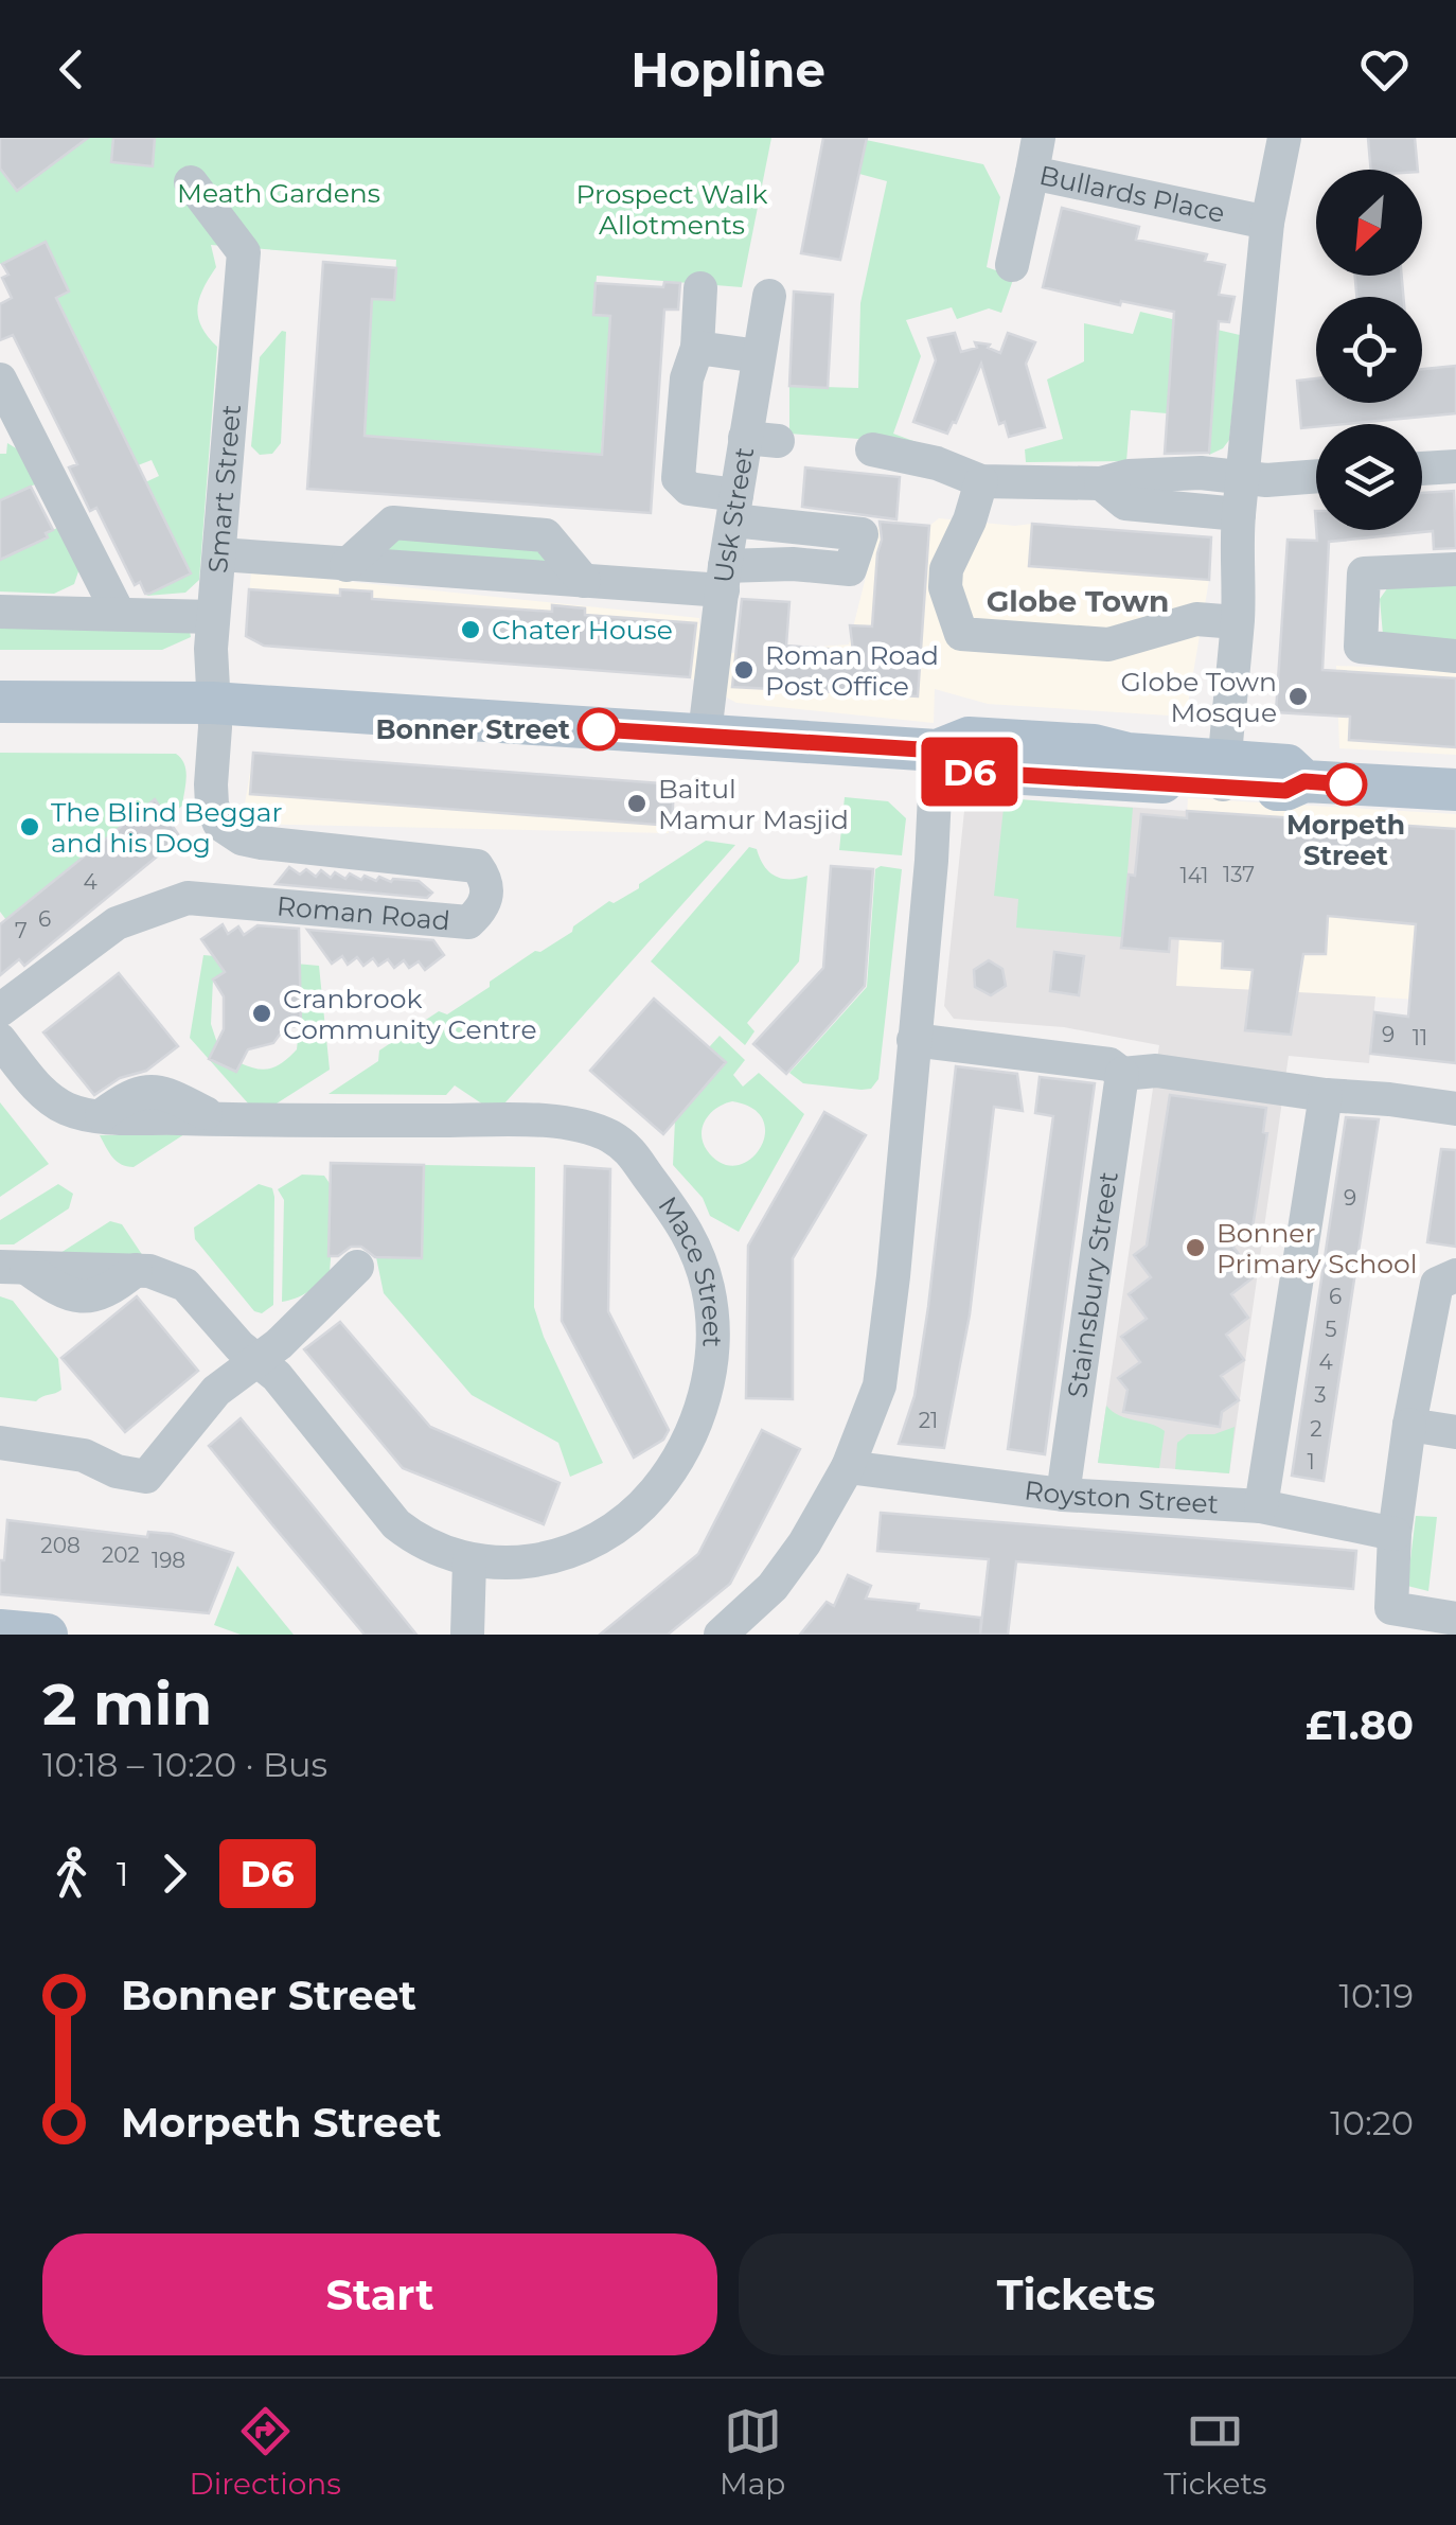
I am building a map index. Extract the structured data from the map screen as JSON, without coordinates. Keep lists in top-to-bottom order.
{
  "streets": {
    "street": [
      "Bullards Place",
      "Smart Street",
      "Usk Street",
      "Roman Road",
      "Mace Street",
      "Stainsbury Street",
      "Royston Street"
    ]
  },
  "crossings": [
    ["Smart Street", "Roman Road"],
    ["Stainsbury Street", "Royston Street"]
  ],
  "districts": ["Globe Town"],
  "parks": ["Meath Gardens", "Prospect Walk Allotments"],
  "places": [
    "Chater House",
    "Roman Road Post Office",
    "Globe Town Mosque",
    "Bonner Street",
    "Morpeth Street",
    "Baitul Mamur Masjid",
    "The Blind Beggar and his Dog",
    "Cranbrook Community Centre",
    "Bonner Primary School"
  ],
  "lines": ["bus line D6"],
  "house_numbers": [
    "137",
    "141",
    "4",
    "6",
    "7",
    "9",
    "11",
    "9",
    "6",
    "5",
    "4",
    "3",
    "21",
    "2",
    "1",
    "208",
    "202",
    "198"
  ],
  "north": "bottom left",
  "page": {
    "header": "Hopline",
    "on_map": "D6",
    "heading": ["2 min", "10:18 – 10:20 · Bus", "£1.80"],
    "legs": ["1", "D6"],
    "list": [
      {
        "name": "Bonner Street",
        "value": "10:19"
      },
      {
        "name": "Morpeth Street",
        "value": "10:20"
      }
    ],
    "buttons": ["Start", "Tickets"],
    "tabs": ["Directions", "Map", "Tickets"]
  }
}
